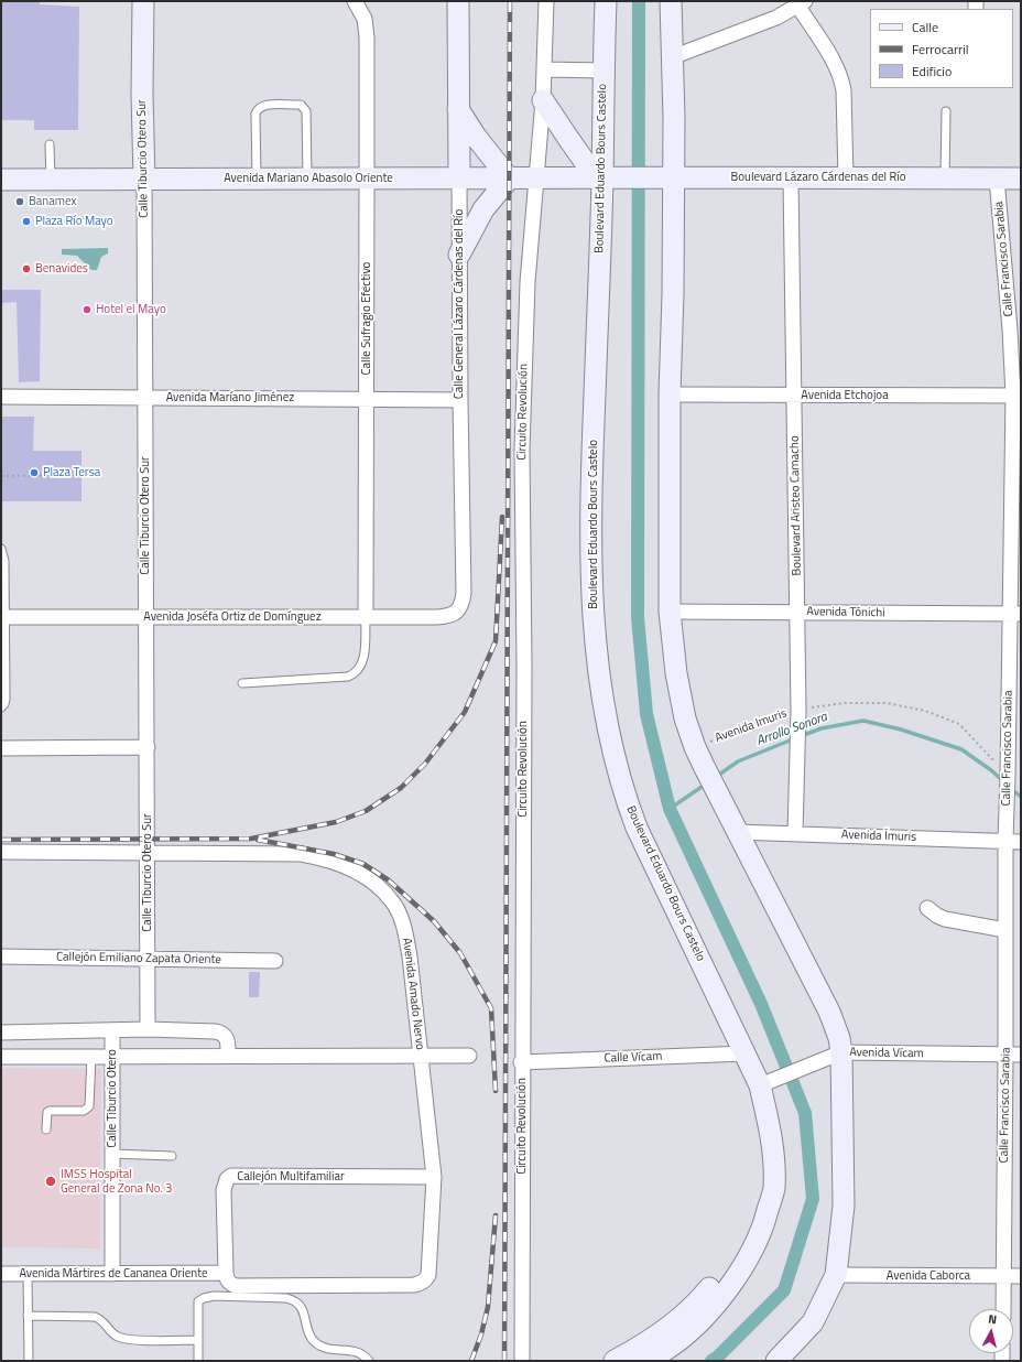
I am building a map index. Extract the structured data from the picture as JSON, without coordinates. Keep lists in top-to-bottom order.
{
  "streets": {
    "main road": [
      "Calle Tiburcio Otero Sur",
      "Boulevard Eduardo Bours Castelo",
      "Boulevard Lázaro Cárdenas del Río",
      "Avenida Mariano Abasolo Oriente",
      "Calle General Lázaro Cárdenas del Río"
    ],
    "street": [
      "Calle Francisco Sarabia",
      "Calle Sufragio Efectivo",
      "Avenida Etchojoa",
      "Avenida Maríano Jiménez",
      "Circuito Revolución",
      "Boulevard Aristeo Camacho",
      "Avenida Tónichi",
      "Avenida Joséfa Ortiz de Domínguez",
      "Avenida Ímuris",
      "Callejón Emiliano Zapata Oriente",
      "Avenida Amado Nervo",
      "Avenida Vícam",
      "Calle Vícam",
      "Calle Tiburcio Otero",
      "Callejón Multifamiliar",
      "Avenida Mártires de Cananea Oriente",
      "Avenida Caborca"
    ],
    "path": ["Avenida Imuris"]
  },
  "crossings": [
    ["Calle Tiburcio Otero Sur", "Avenida Mariano Abasolo Oriente"],
    ["Calle Tiburcio Otero Sur", "Avenida Maríano Jiménez"],
    ["Calle Tiburcio Otero Sur", "Avenida Joséfa Ortiz de Domínguez"],
    ["Calle Tiburcio Otero Sur", "Callejón Emiliano Zapata Oriente"],
    ["Calle Tiburcio Otero Sur", "Avenida Amado Nervo"],
    ["Boulevard Eduardo Bours Castelo", "Boulevard Lázaro Cárdenas del Río"],
    ["Boulevard Eduardo Bours Castelo", "Avenida Mariano Abasolo Oriente"],
    ["Boulevard Eduardo Bours Castelo", "Avenida Vícam"],
    ["Boulevard Eduardo Bours Castelo", "Calle Vícam"],
    ["Boulevard Lázaro Cárdenas del Río", "Avenida Mariano Abasolo Oriente"],
    ["Boulevard Lázaro Cárdenas del Río", "Calle Francisco Sarabia"],
    ["Boulevard Lázaro Cárdenas del Río", "Boulevard Aristeo Camacho"],
    ["Avenida Mariano Abasolo Oriente", "Calle General Lázaro Cárdenas del Río"],
    ["Avenida Mariano Abasolo Oriente", "Calle Sufragio Efectivo"],
    ["Avenida Mariano Abasolo Oriente", "Circuito Revolución"],
    ["Calle Francisco Sarabia", "Avenida Etchojoa"],
    ["Calle Francisco Sarabia", "Avenida Tónichi"],
    ["Calle Francisco Sarabia", "Avenida Imuris"],
    ["Calle Francisco Sarabia", "Avenida Ímuris"],
    ["Calle Francisco Sarabia", "Avenida Vícam"],
    ["Calle Francisco Sarabia", "Avenida Caborca"],
    ["Calle General Lázaro Cárdenas del Río", "Avenida Maríano Jiménez"],
    ["Calle General Lázaro Cárdenas del Río", "Avenida Joséfa Ortiz de Domínguez"],
    ["Calle Sufragio Efectivo", "Avenida Maríano Jiménez"],
    ["Calle Sufragio Efectivo", "Avenida Joséfa Ortiz de Domínguez"],
    ["Avenida Etchojoa", "Boulevard Aristeo Camacho"],
    ["Circuito Revolución", "Calle Vícam"],
    ["Boulevard Aristeo Camacho", "Avenida Tónichi"],
    ["Boulevard Aristeo Camacho", "Avenida Imuris"],
    ["Boulevard Aristeo Camacho", "Avenida Ímuris"],
    ["Avenida Amado Nervo", "Callejón Multifamiliar"],
    ["Avenida Amado Nervo", "Avenida Mártires de Cananea Oriente"],
    ["Calle Tiburcio Otero", "Avenida Mártires de Cananea Oriente"],
    ["Callejón Multifamiliar", "Avenida Mártires de Cananea Oriente"]
  ],
  "water": ["Arrollo Sonora"],
  "places": [
    "Banamex",
    "Plaza Río Mayo",
    "Benavides",
    "Hotel el Mayo",
    "Plaza Tersa",
    "IMSS Hospital General de Zona No. 3"
  ],
  "legend": ["Calle", "Ferrocarril", "Edificio"],
  "north": "top"
}
